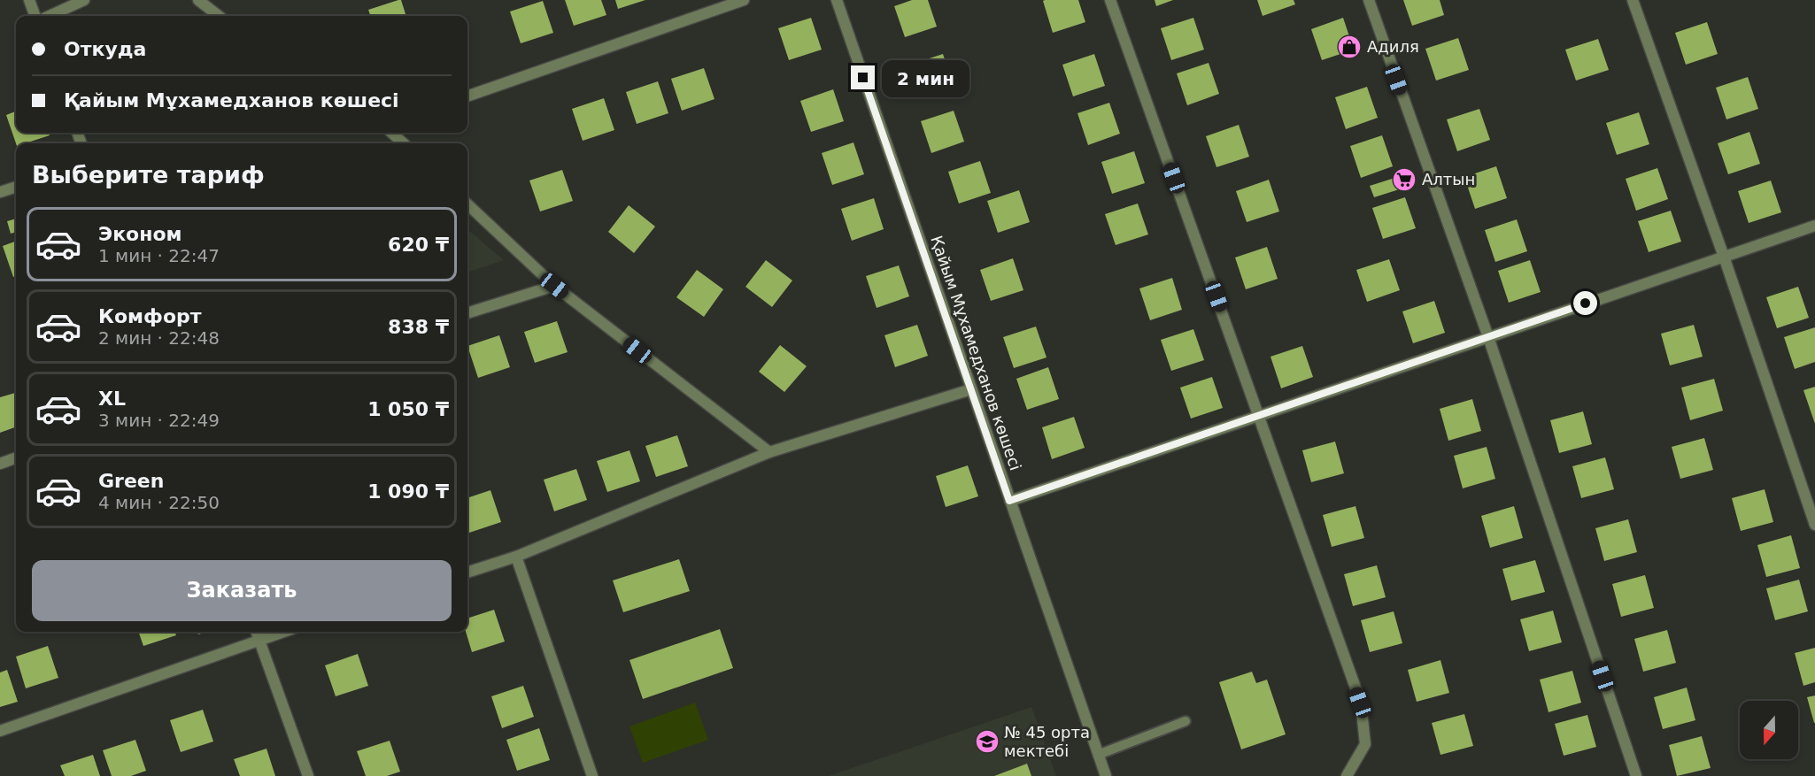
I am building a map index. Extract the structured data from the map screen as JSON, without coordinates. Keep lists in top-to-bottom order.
{
  "streets": {
    "street": ["Қайым Мұхамедханов көшесі"]
  },
  "places": {
    "shop": ["Адиля"],
    "supermarket": ["Алтын"],
    "school or university": ["№ 45 орта мектебі"]
  },
  "north": "bottom",
  "page": {
    "banner": ["Откуда", "Қайым Мұхамедханов көшесі"],
    "bubble": "2 мин",
    "heading": "Выберите тариф",
    "list": [
      {
        "name": "Эконом",
        "note": "1 мин · 22:47",
        "value": "620 ₸"
      },
      {
        "name": "Комфорт",
        "note": "2 мин · 22:48",
        "value": "838 ₸"
      },
      {
        "name": "XL",
        "note": "3 мин · 22:49",
        "value": "1 050 ₸"
      },
      {
        "name": "Green",
        "note": "4 мин · 22:50",
        "value": "1 090 ₸"
      }
    ],
    "buttons": "Заказать"
  }
}
